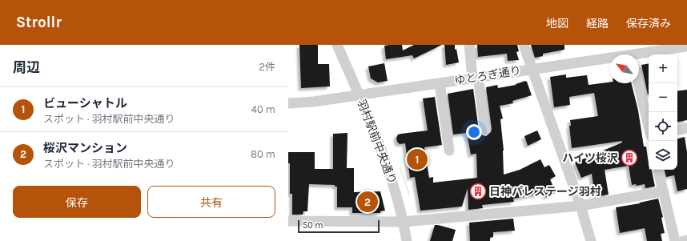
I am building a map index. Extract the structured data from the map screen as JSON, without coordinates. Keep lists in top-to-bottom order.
{
  "streets": {
    "street": ["ゆとろぎ通り", "羽村駅前中央通り"]
  },
  "crossings": [
    ["ゆとろぎ通り", "羽村駅前中央通り"]
  ],
  "places": {
    "building": ["ハイツ桜沢", "日神パレステージ羽村"]
  },
  "scale_bar": "50 m",
  "north": "top left",
  "page": {
    "header": "Strollr",
    "nav": ["地図", "経路", "保存済み"],
    "heading": ["周辺", "2件"],
    "map_buttons": ["+", "−"],
    "list": [
      {
        "mark": "1",
        "name": "ビューシャトル",
        "note": "スポット · 羽村駅前中央通り",
        "value": "40 m"
      },
      {
        "mark": "2",
        "name": "桜沢マンション",
        "note": "スポット · 羽村駅前中央通り",
        "value": "80 m"
      }
    ],
    "pins": ["1", "2"],
    "buttons": ["保存", "共有"],
    "scale": "50 m"
  }
}
